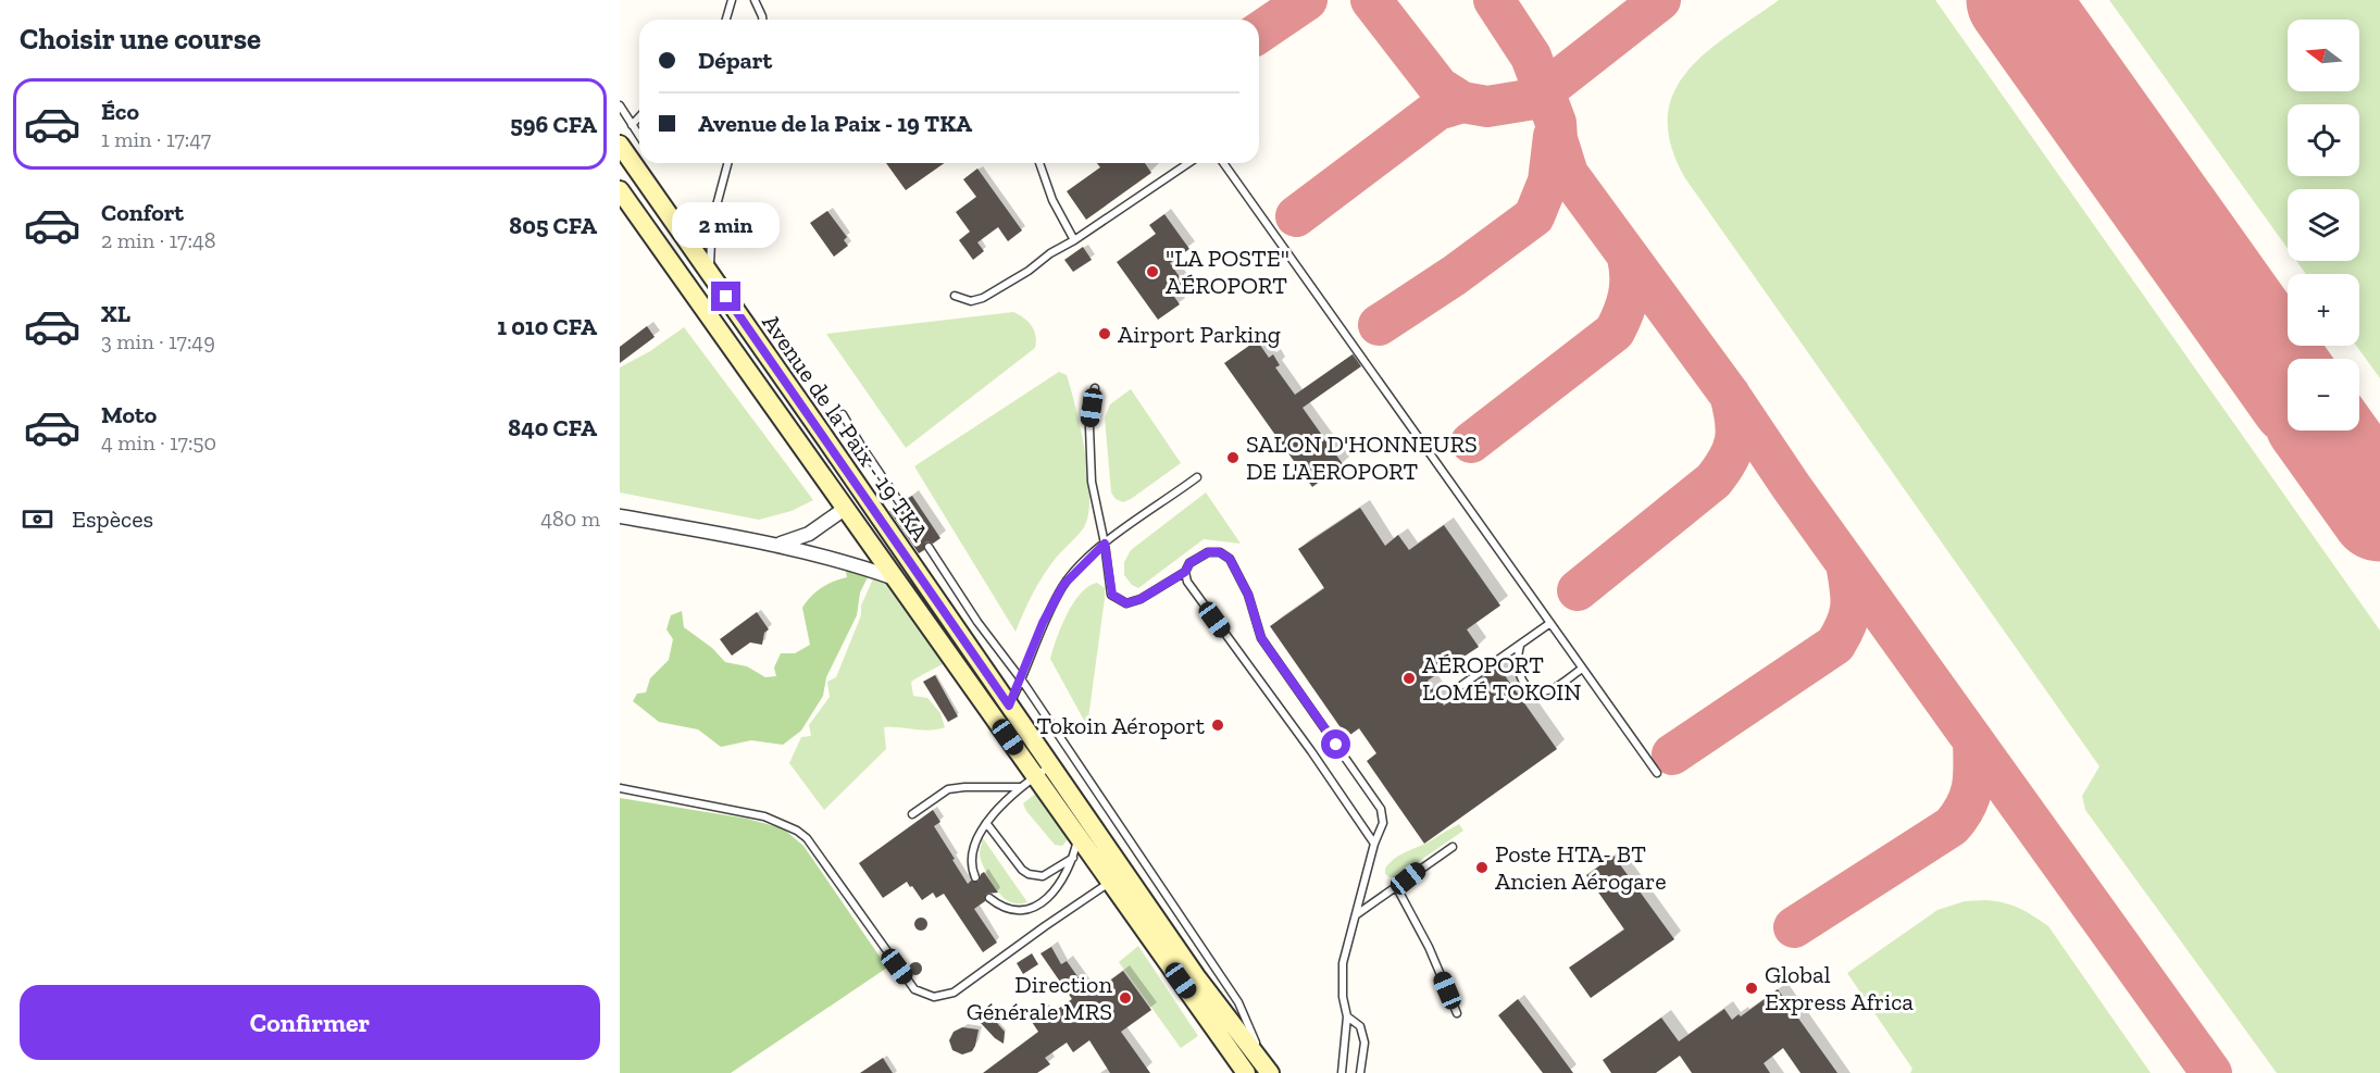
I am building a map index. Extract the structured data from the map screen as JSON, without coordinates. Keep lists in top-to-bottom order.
{
  "streets": {
    "main road": ["Avenue de la Paix - 19 TKA"]
  },
  "places": [
    "\"LA POSTE\" AÉROPORT",
    "Airport Parking",
    "SALON D'HONNEURS DE L'AEROPORT",
    "AÉROPORT LOMÉ TOKOIN",
    "Tokoin Aéroport",
    "Poste HTA- BT Ancien Aérogare",
    "Global Express Africa",
    "Direction Générale MRS"
  ],
  "north": "left",
  "page": {
    "heading": "Choisir une course",
    "map_buttons": ["+", "−"],
    "banner": ["Départ", "Avenue de la Paix - 19 TKA"],
    "list": [
      {
        "name": "Éco",
        "note": "1 min · 17:47",
        "value": "596 CFA"
      },
      {
        "name": "Confort",
        "note": "2 min · 17:48",
        "value": "805 CFA"
      },
      {
        "name": "XL",
        "note": "3 min · 17:49",
        "value": "1 010 CFA"
      },
      {
        "name": "Moto",
        "note": "4 min · 17:50",
        "value": "840 CFA"
      }
    ],
    "bubble": "2 min",
    "pay": ["Espèces", "480 m"],
    "buttons": "Confirmer"
  }
}
